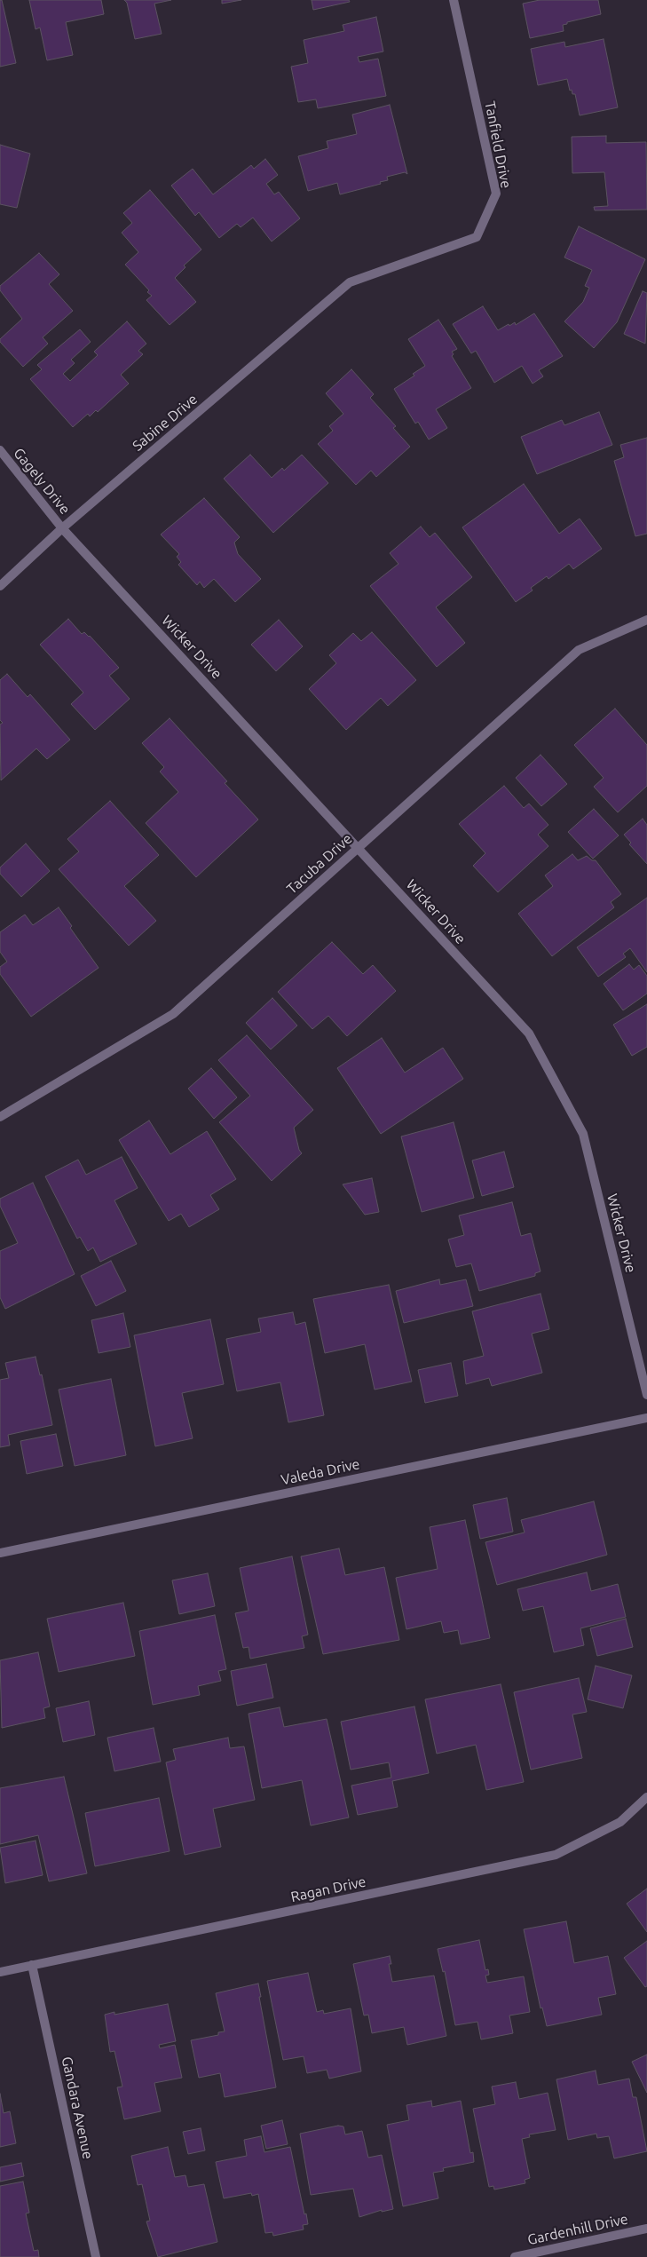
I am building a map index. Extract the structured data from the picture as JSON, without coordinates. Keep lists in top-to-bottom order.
{
  "streets": {
    "street": [
      "Tanfield Drive",
      "Sabine Drive",
      "Gagely Drive",
      "Wicker Drive",
      "Tacuba Drive",
      "Valeda Drive",
      "Ragan Drive",
      "Gandara Avenue",
      "Gardenhill Drive"
    ]
  },
  "crossings": [
    ["Tanfield Drive", "Sabine Drive"],
    ["Sabine Drive", "Gagely Drive"],
    ["Sabine Drive", "Wicker Drive"],
    ["Gagely Drive", "Wicker Drive"],
    ["Wicker Drive", "Tacuba Drive"],
    ["Ragan Drive", "Gandara Avenue"]
  ]
}
